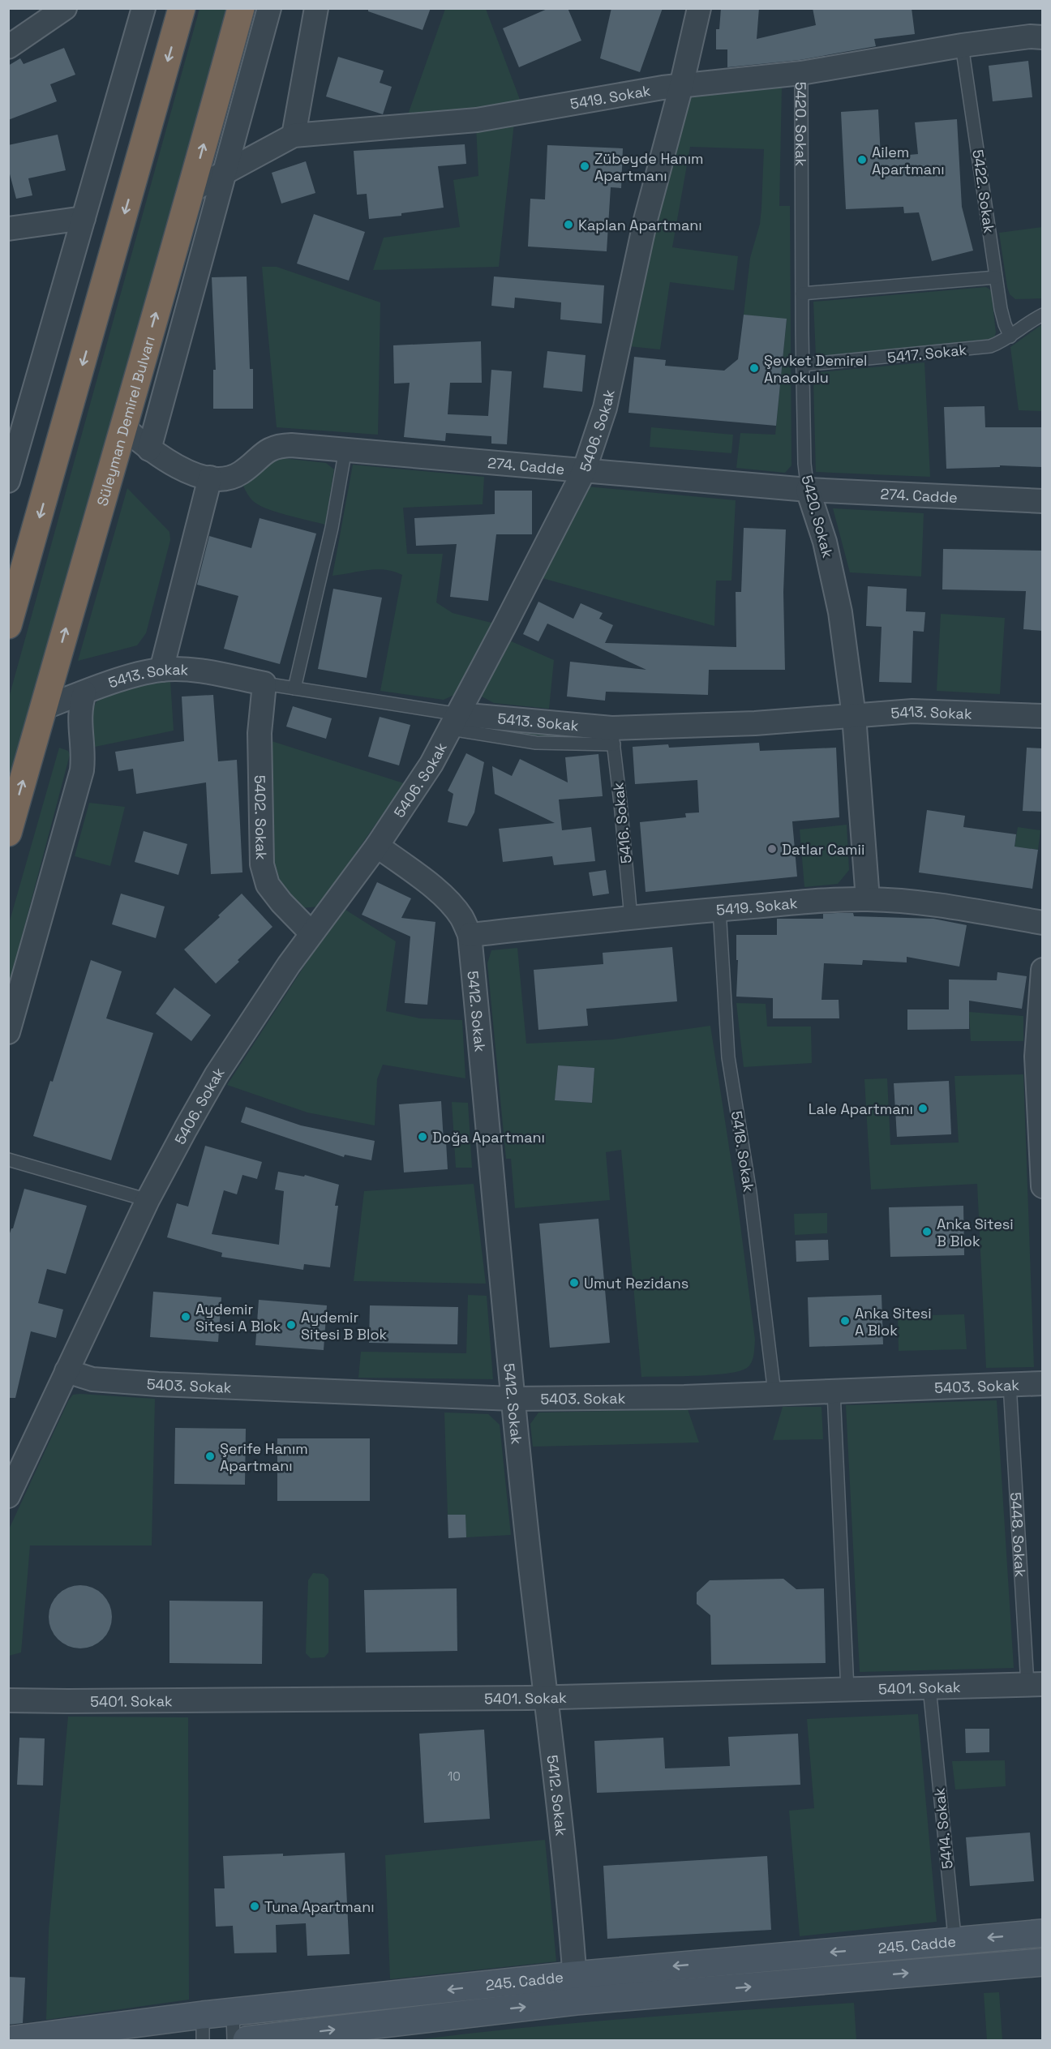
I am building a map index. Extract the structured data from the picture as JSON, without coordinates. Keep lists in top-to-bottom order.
{
  "streets": {
    "highway": ["Süleyman Demirel Bulvarı"],
    "street": [
      "5419. Sokak",
      "5420. Sokak",
      "5406. Sokak",
      "274. Cadde",
      "5413. Sokak",
      "5402. Sokak",
      "5412. Sokak",
      "5403. Sokak",
      "5401. Sokak",
      "245. Cadde"
    ],
    "lane": [
      "5422. Sokak",
      "5417. Sokak",
      "5416. Sokak",
      "5418. Sokak",
      "5448. Sokak",
      "5414. Sokak"
    ]
  },
  "crossings": [
    ["5419. Sokak", "5420. Sokak"],
    ["5419. Sokak", "5422. Sokak"],
    ["5419. Sokak", "Süleyman Demirel Bulvarı"],
    ["5419. Sokak", "5406. Sokak"],
    ["5419. Sokak", "5416. Sokak"],
    ["5419. Sokak", "5412. Sokak"],
    ["5419. Sokak", "5418. Sokak"],
    ["5420. Sokak", "5417. Sokak"],
    ["5420. Sokak", "274. Cadde"],
    ["5420. Sokak", "5413. Sokak"],
    ["5422. Sokak", "5417. Sokak"],
    ["Süleyman Demirel Bulvarı", "274. Cadde"],
    ["Süleyman Demirel Bulvarı", "5413. Sokak"],
    ["5406. Sokak", "274. Cadde"],
    ["5406. Sokak", "5413. Sokak"],
    ["5406. Sokak", "5402. Sokak"],
    ["5406. Sokak", "5412. Sokak"],
    ["5406. Sokak", "5403. Sokak"],
    ["5413. Sokak", "5402. Sokak"],
    ["5413. Sokak", "5416. Sokak"],
    ["5412. Sokak", "5403. Sokak"],
    ["5412. Sokak", "5401. Sokak"],
    ["5412. Sokak", "245. Cadde"],
    ["5418. Sokak", "5403. Sokak"],
    ["5403. Sokak", "5448. Sokak"],
    ["5448. Sokak", "5401. Sokak"],
    ["5401. Sokak", "5414. Sokak"],
    ["5414. Sokak", "245. Cadde"]
  ],
  "places": [
    "Ailem Apartmanı",
    "Zübeyde Hanım Apartmanı",
    "Kaplan Apartmanı",
    "Şevket Demirel Anaokulu",
    "Datlar Camii",
    "Lale Apartmanı",
    "Doğa Apartmanı",
    "Anka Sitesi B Blok",
    "Umut Rezidans",
    "Aydemir Sitesi A Blok",
    "Anka Sitesi A Blok",
    "Aydemir Sitesi B Blok",
    "Şerife Hanım Apartmanı",
    "Tuna Apartmanı"
  ],
  "house_numbers": ["10"]
}
